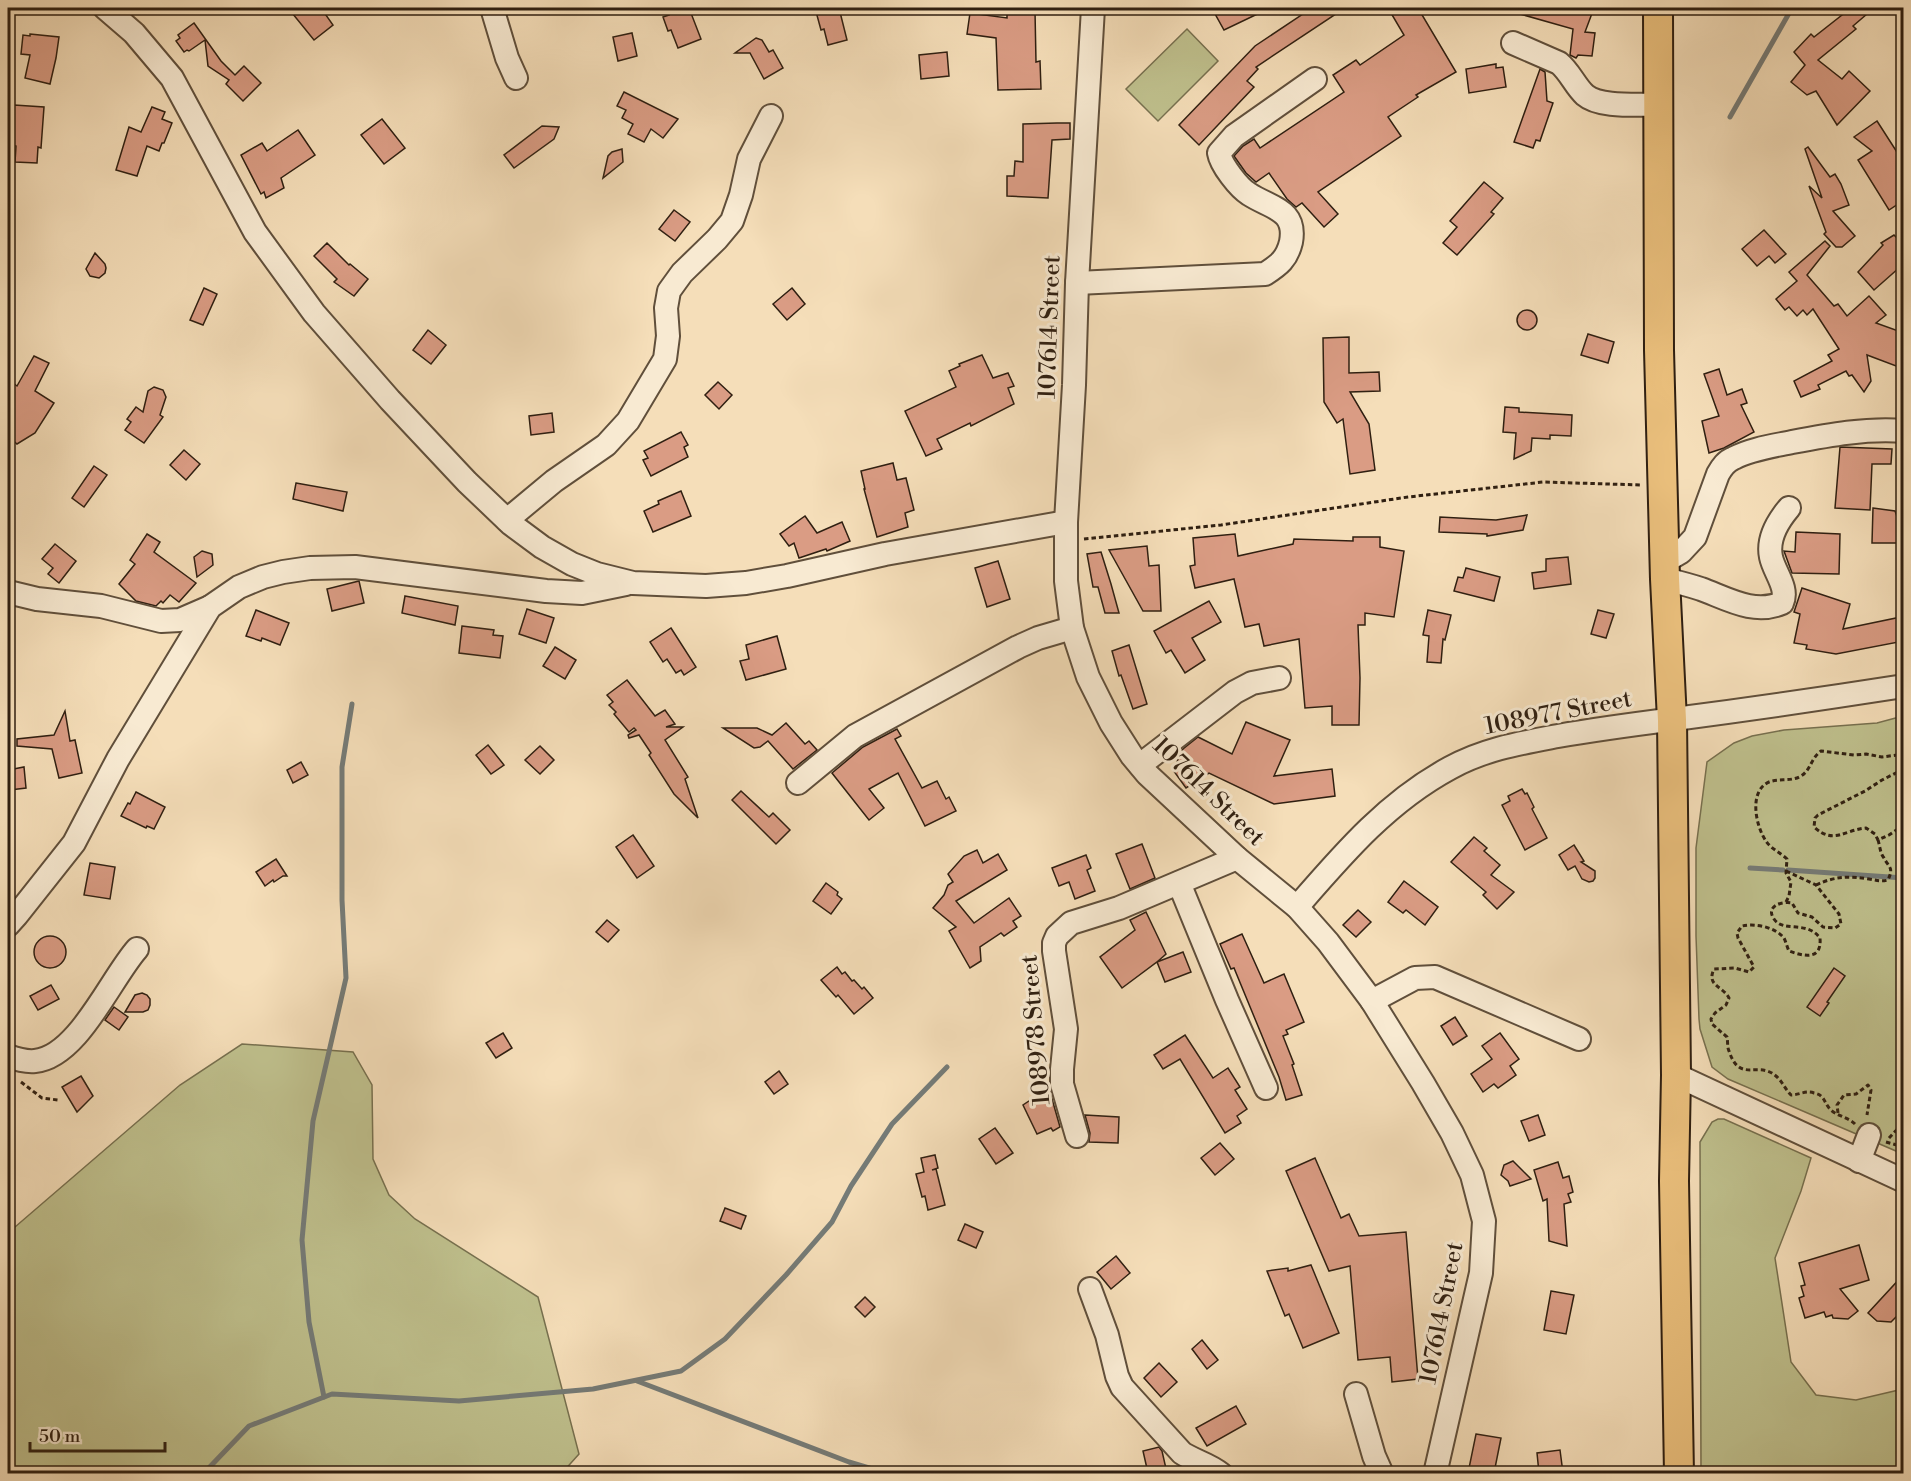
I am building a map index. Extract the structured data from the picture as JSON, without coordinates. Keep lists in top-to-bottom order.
{
  "streets": {
    "street": ["107614 Street", "108977 Street", "108978 Street"]
  },
  "crossings": [
    ["107614 Street", "108977 Street"],
    ["107614 Street", "108978 Street"]
  ],
  "scale_bar": "50 m"
}
